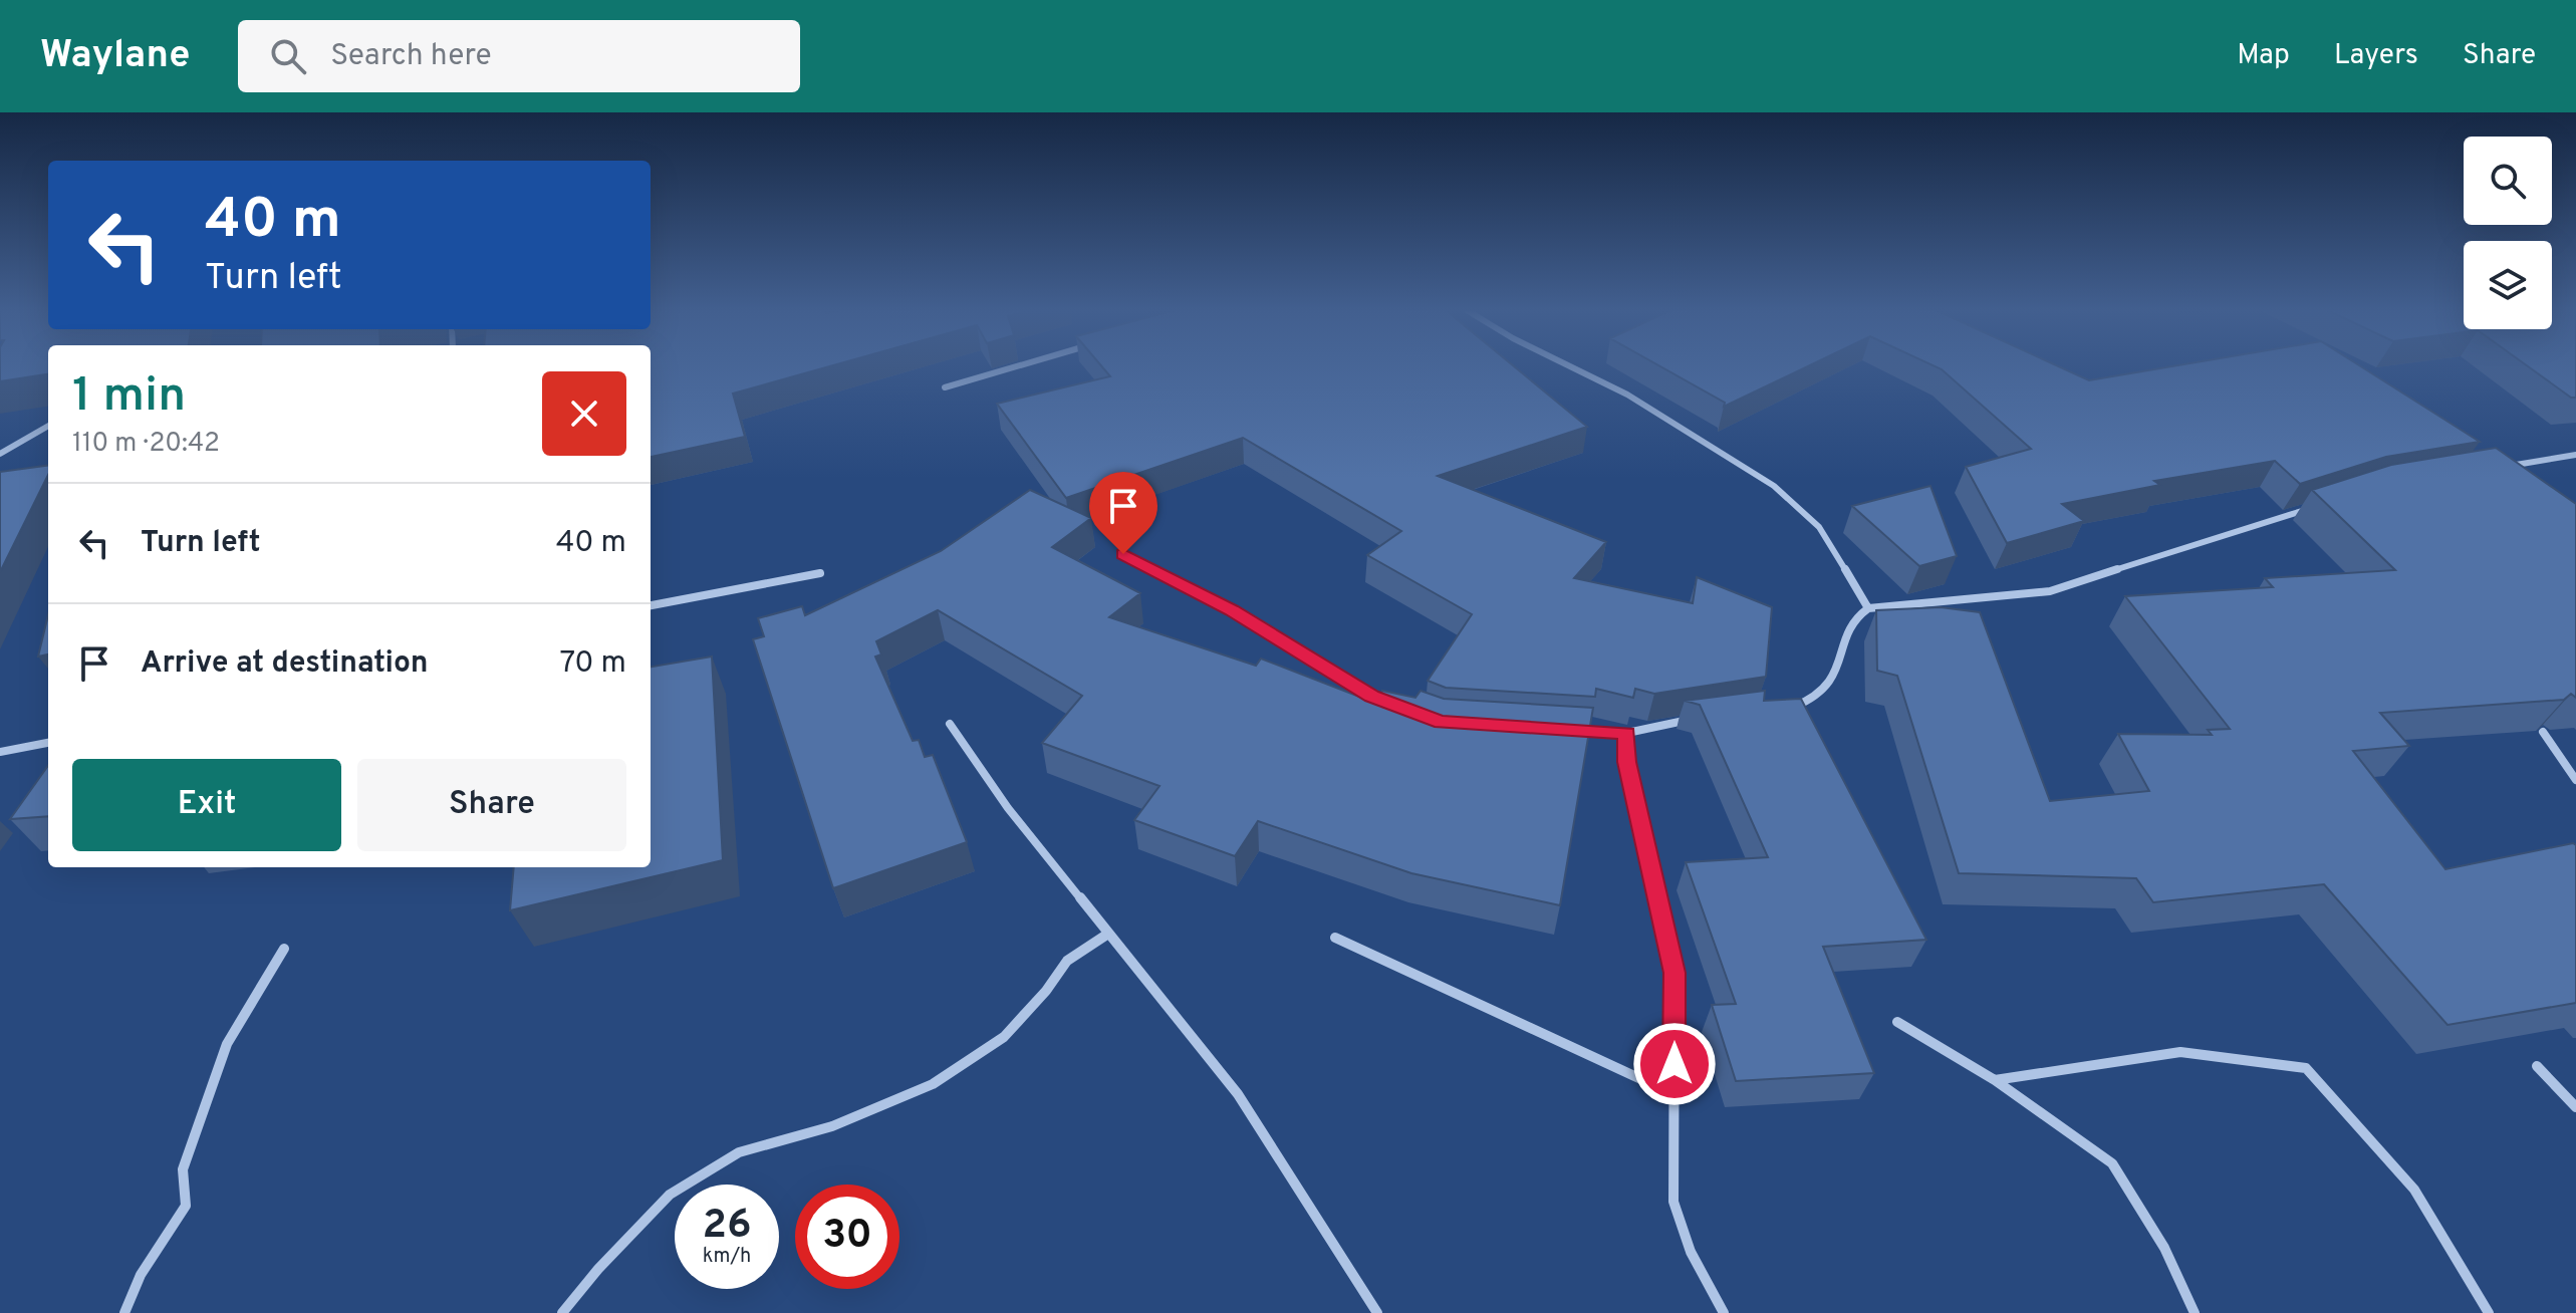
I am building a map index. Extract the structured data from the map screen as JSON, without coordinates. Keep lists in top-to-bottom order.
{
  "page": {
    "header": "Waylane",
    "search": "Search here",
    "nav": ["Map", "Layers", "Share"],
    "turn": ["40 m", "Turn left"],
    "heading": ["1 min", "110 m · 20:42"],
    "list": [
      {
        "name": "Turn left",
        "value": "40 m"
      },
      {
        "name": "Arrive at destination",
        "value": "70 m"
      }
    ],
    "buttons": ["Exit", "Share"],
    "speed": "26 km/h",
    "limit": "30"
  }
}
